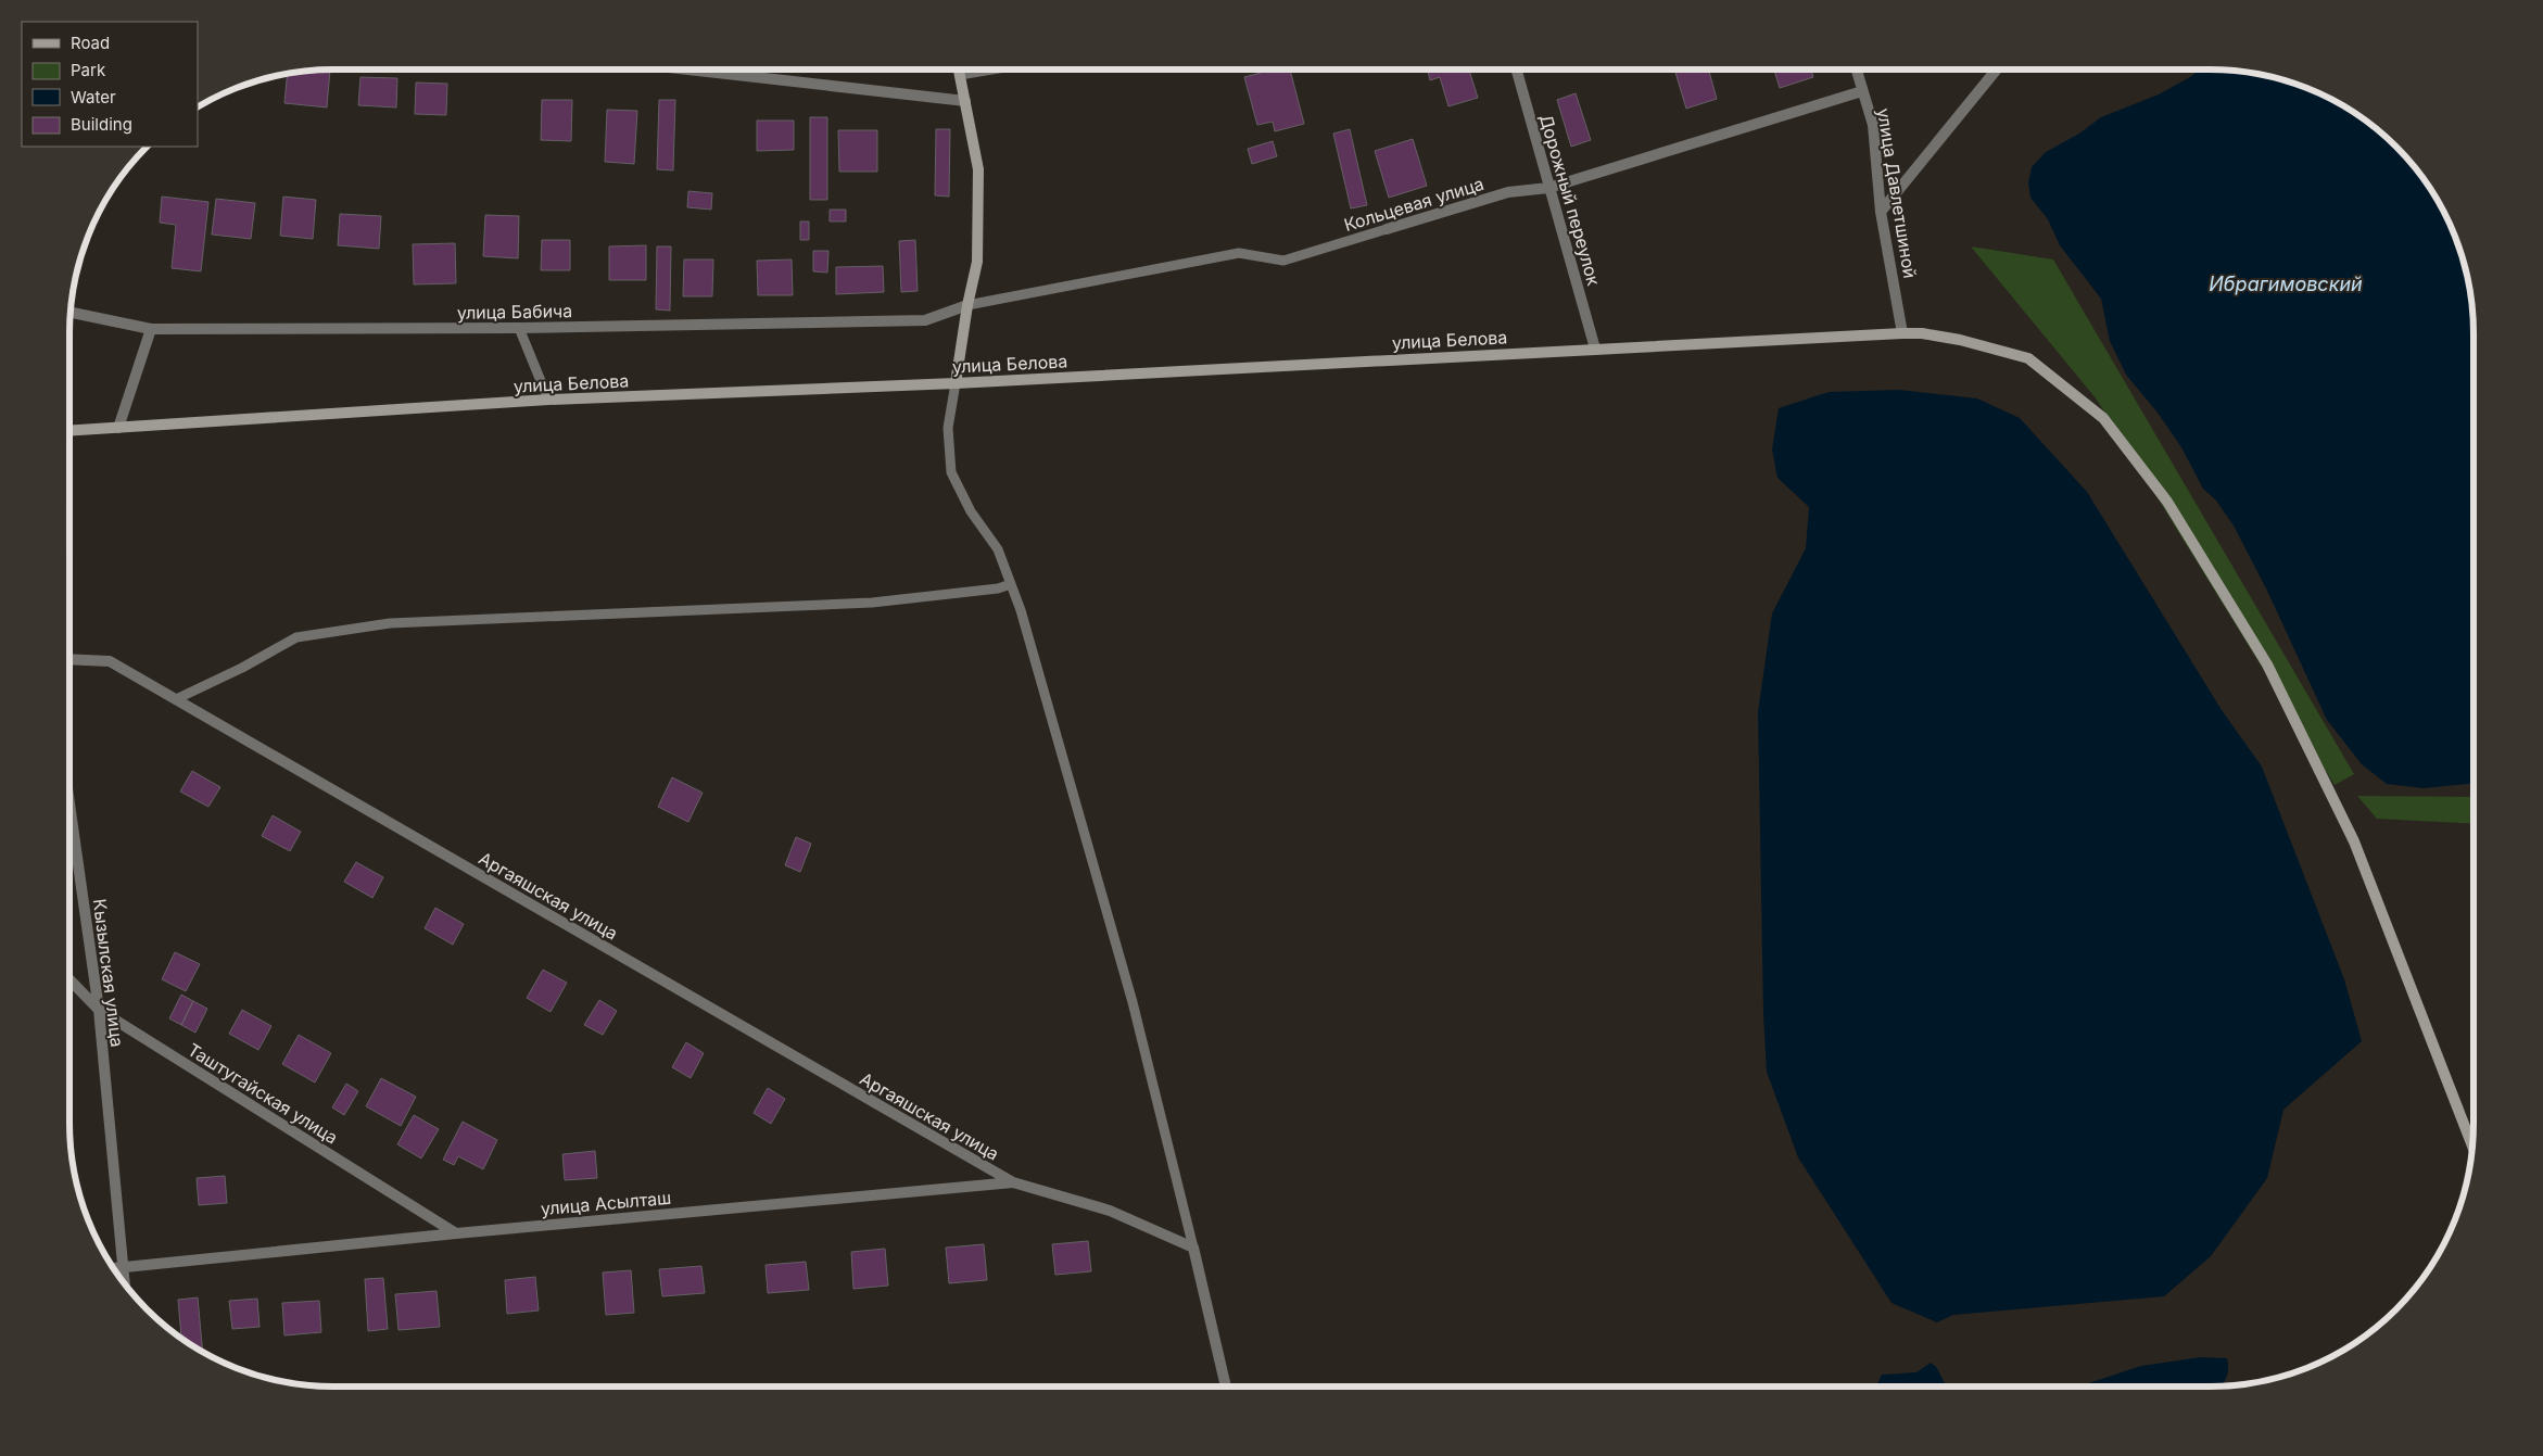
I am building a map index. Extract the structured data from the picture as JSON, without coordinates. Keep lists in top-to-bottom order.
{
  "streets": {
    "main road": ["улица Белова"],
    "street": [
      "улица Давлетшиной",
      "Дорожный переулок",
      "Кольцевая улица",
      "улица Бабича",
      "Аргаяшская улица",
      "Кызылская улица",
      "Таштугайская улица",
      "улица Асылташ"
    ]
  },
  "crossings": [
    ["улица Давлетшиной", "Кольцевая улица"],
    ["улица Давлетшиной", "улица Белова"],
    ["Дорожный переулок", "Кольцевая улица"],
    ["Дорожный переулок", "улица Белова"],
    ["Кольцевая улица", "улица Бабича"],
    ["Аргаяшская улица", "улица Асылташ"],
    ["Кызылская улица", "Таштугайская улица"],
    ["Кызылская улица", "улица Асылташ"],
    ["Таштугайская улица", "улица Асылташ"]
  ],
  "water": ["Ибрагимовский"],
  "legend": [
    "Road",
    "Park",
    "Water",
    "Building"
  ]
}
